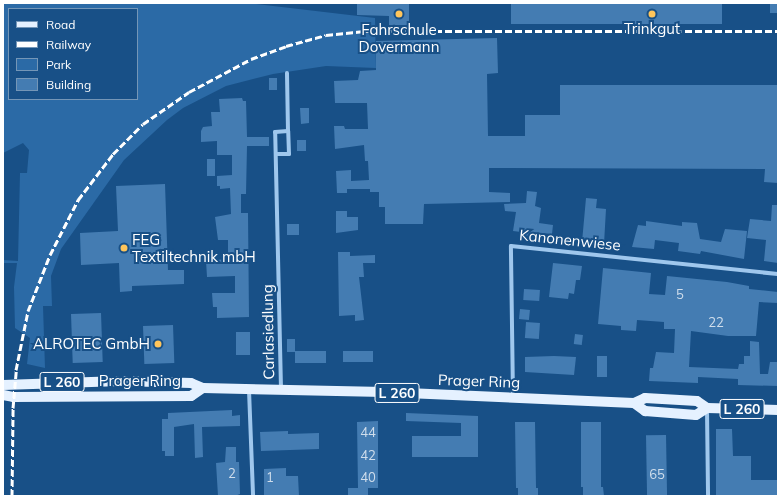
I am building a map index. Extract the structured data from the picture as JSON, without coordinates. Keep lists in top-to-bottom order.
{
  "streets": {
    "main road": ["Prager Ring", "L 260"],
    "street": ["Kanonenwiese", "Carlasiedlung"]
  },
  "crossings": [
    ["Kanonenwiese", "Prager Ring"],
    ["Carlasiedlung", "Prager Ring"]
  ],
  "places": [
    "Fahrschule Dovermann",
    "Trinkgut",
    "FEG Textiltechnik mbH",
    "ALROTEC GmbH"
  ],
  "house_numbers": [
    "5",
    "22",
    "44",
    "42",
    "2",
    "65",
    "1",
    "40"
  ],
  "legend": [
    "Road",
    "Railway",
    "Park",
    "Building"
  ]
}
